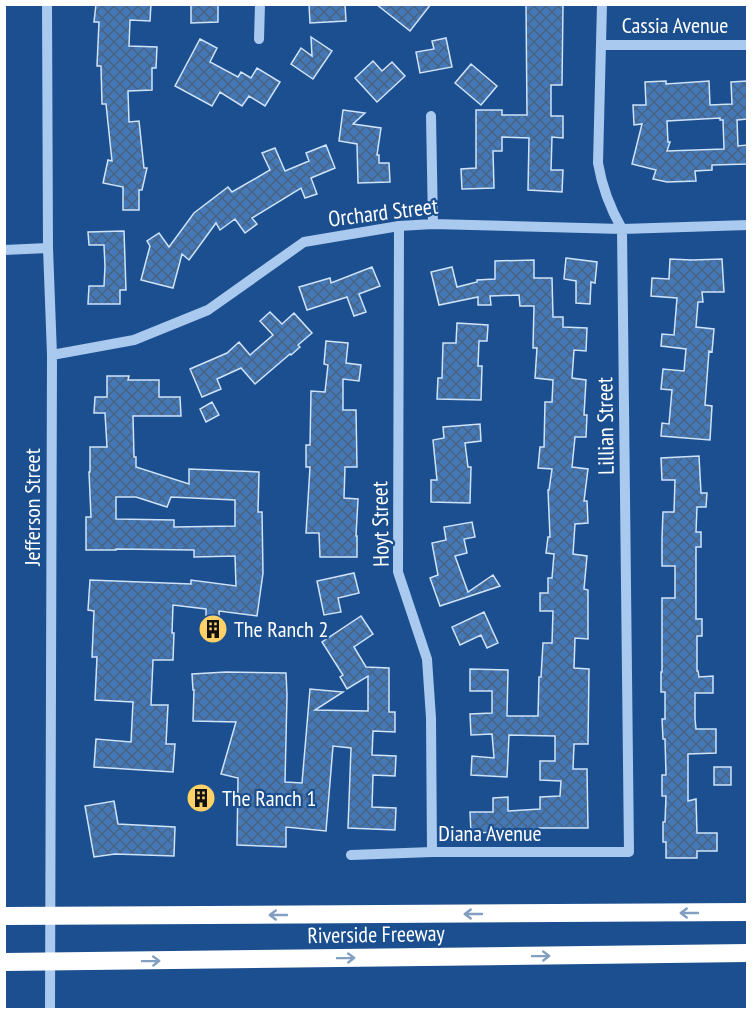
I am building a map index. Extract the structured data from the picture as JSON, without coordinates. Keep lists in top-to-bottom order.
{
  "streets": {
    "highway": ["Riverside Freeway"],
    "street": [
      "Cassia Avenue",
      "Orchard Street",
      "Lillian Street",
      "Jefferson Street",
      "Hoyt Street",
      "Diana Avenue"
    ]
  },
  "crossings": [
    ["Cassia Avenue", "Lillian Street"],
    ["Orchard Street", "Lillian Street"],
    ["Orchard Street", "Jefferson Street"],
    ["Orchard Street", "Hoyt Street"],
    ["Lillian Street", "Diana Avenue"],
    ["Hoyt Street", "Diana Avenue"]
  ],
  "places": {
    "building": ["The Ranch 2", "The Ranch 1"]
  }
}
